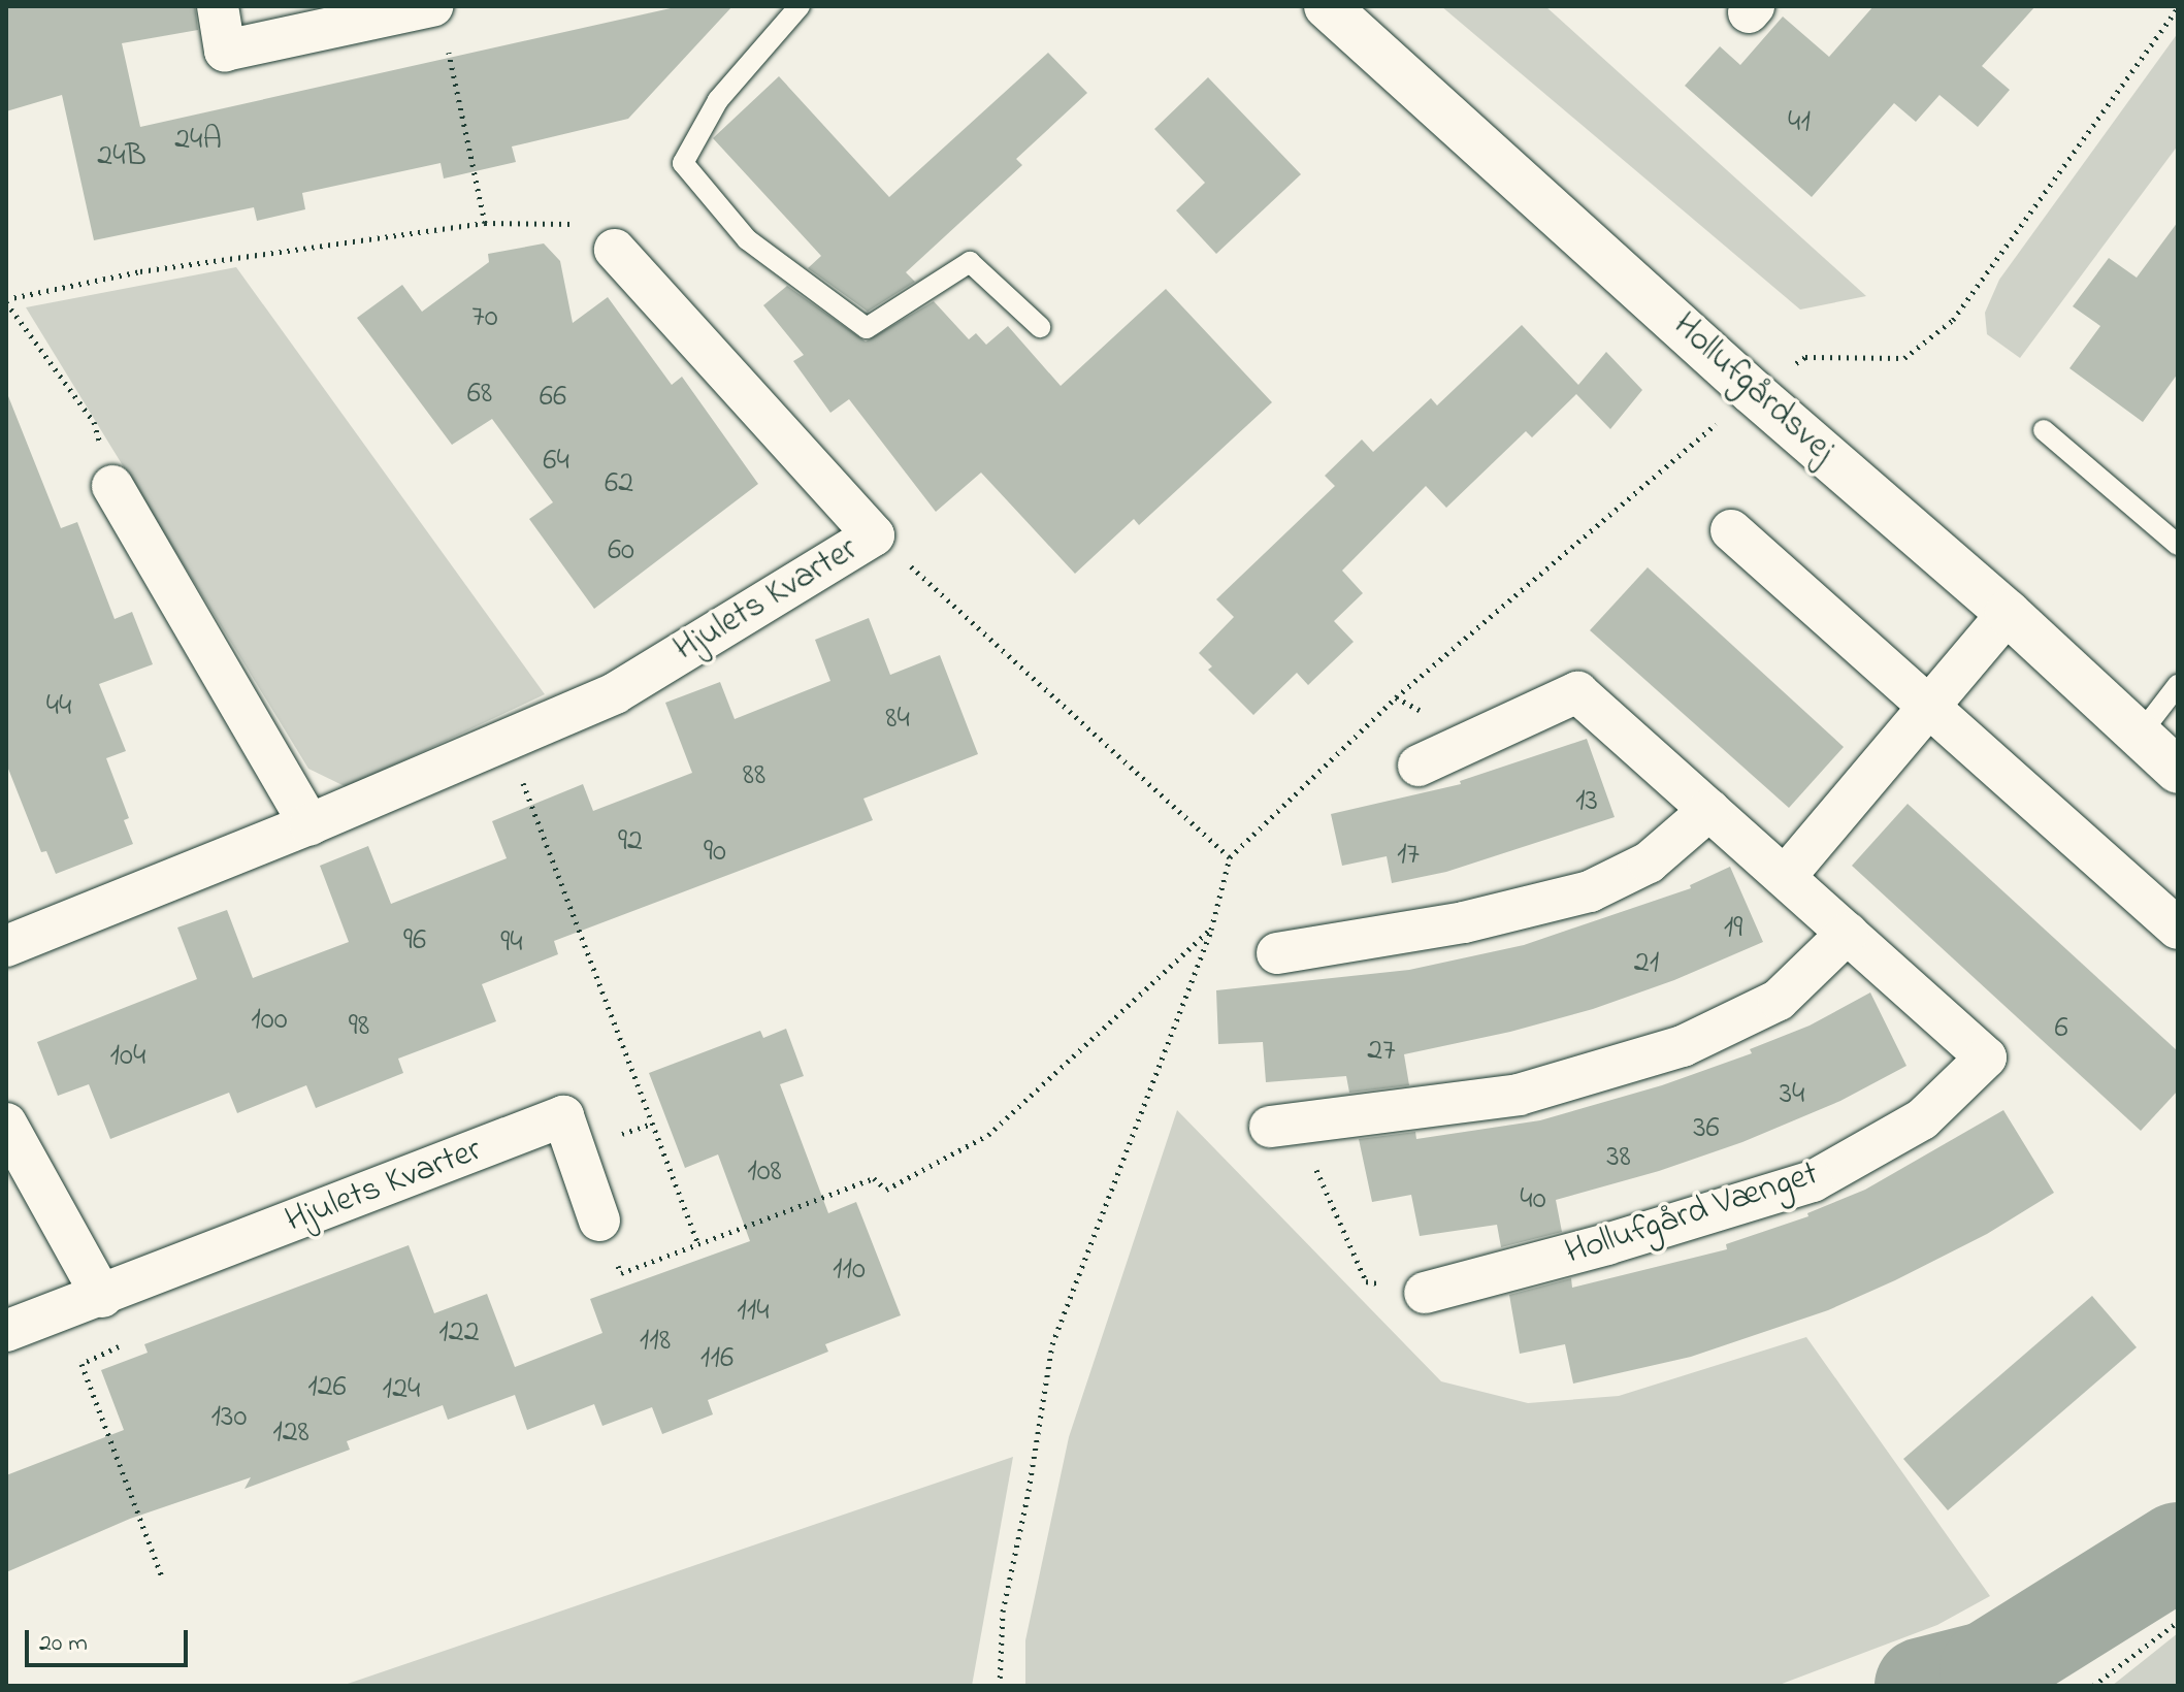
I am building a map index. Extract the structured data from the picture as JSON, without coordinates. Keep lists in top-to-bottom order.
{
  "streets": {
    "street": ["Hollufgårdsvej", "Hjulets Kvarter", "Hollufgård Vænget"]
  },
  "house_numbers": [
    "41",
    "24A",
    "24B",
    "70",
    "68",
    "66",
    "64",
    "62",
    "60",
    "44",
    "84",
    "88",
    "13",
    "92",
    "90",
    "17",
    "19",
    "96",
    "94",
    "21",
    "100",
    "98",
    "6",
    "27",
    "104",
    "34",
    "36",
    "38",
    "108",
    "40",
    "110",
    "114",
    "122",
    "118",
    "116",
    "126",
    "124",
    "130",
    "128"
  ],
  "scale_bar": "20 m"
}
